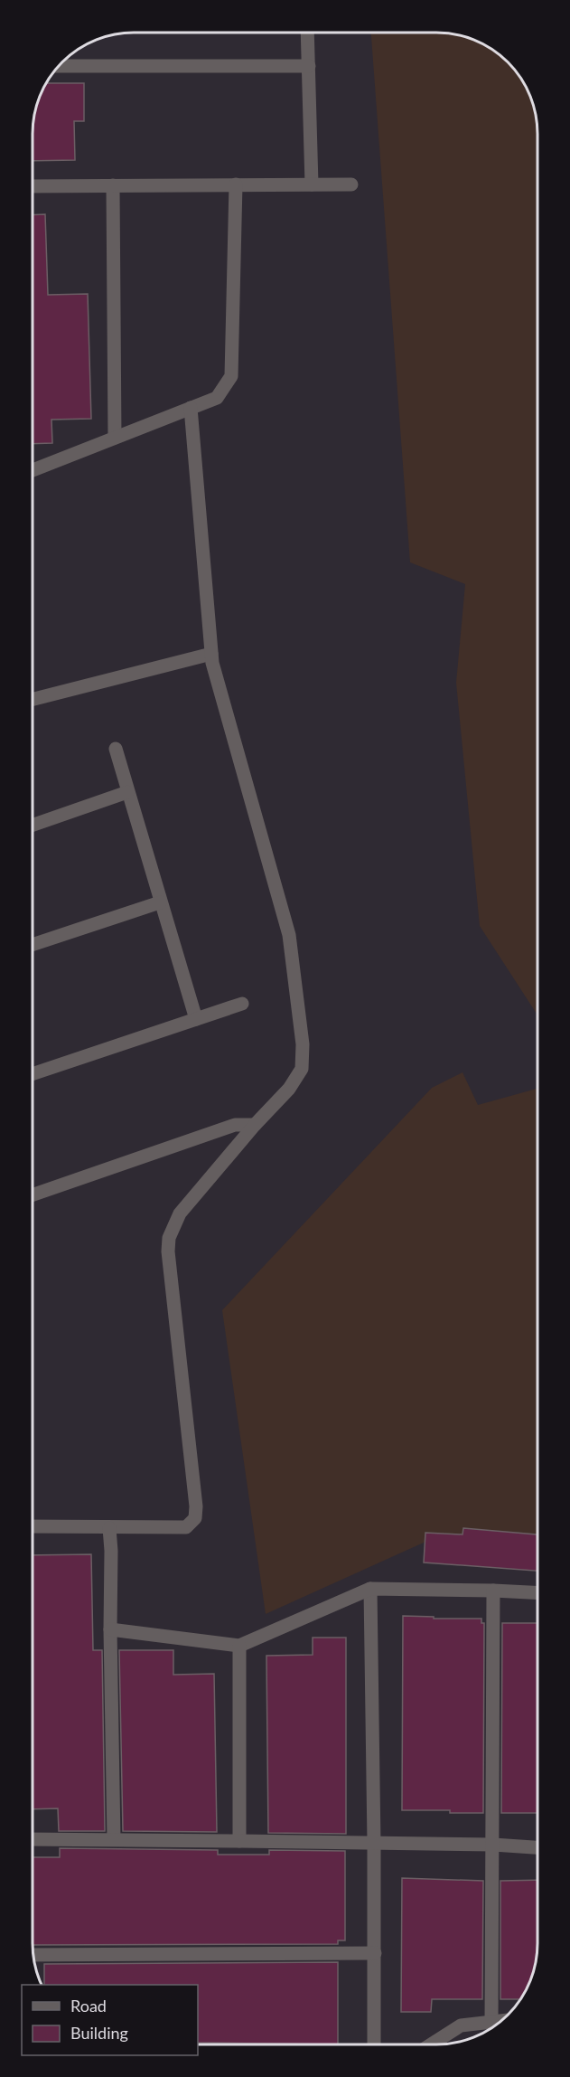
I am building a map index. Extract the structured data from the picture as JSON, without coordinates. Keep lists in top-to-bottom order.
{
  "legend": ["Road", "Building"]
}
